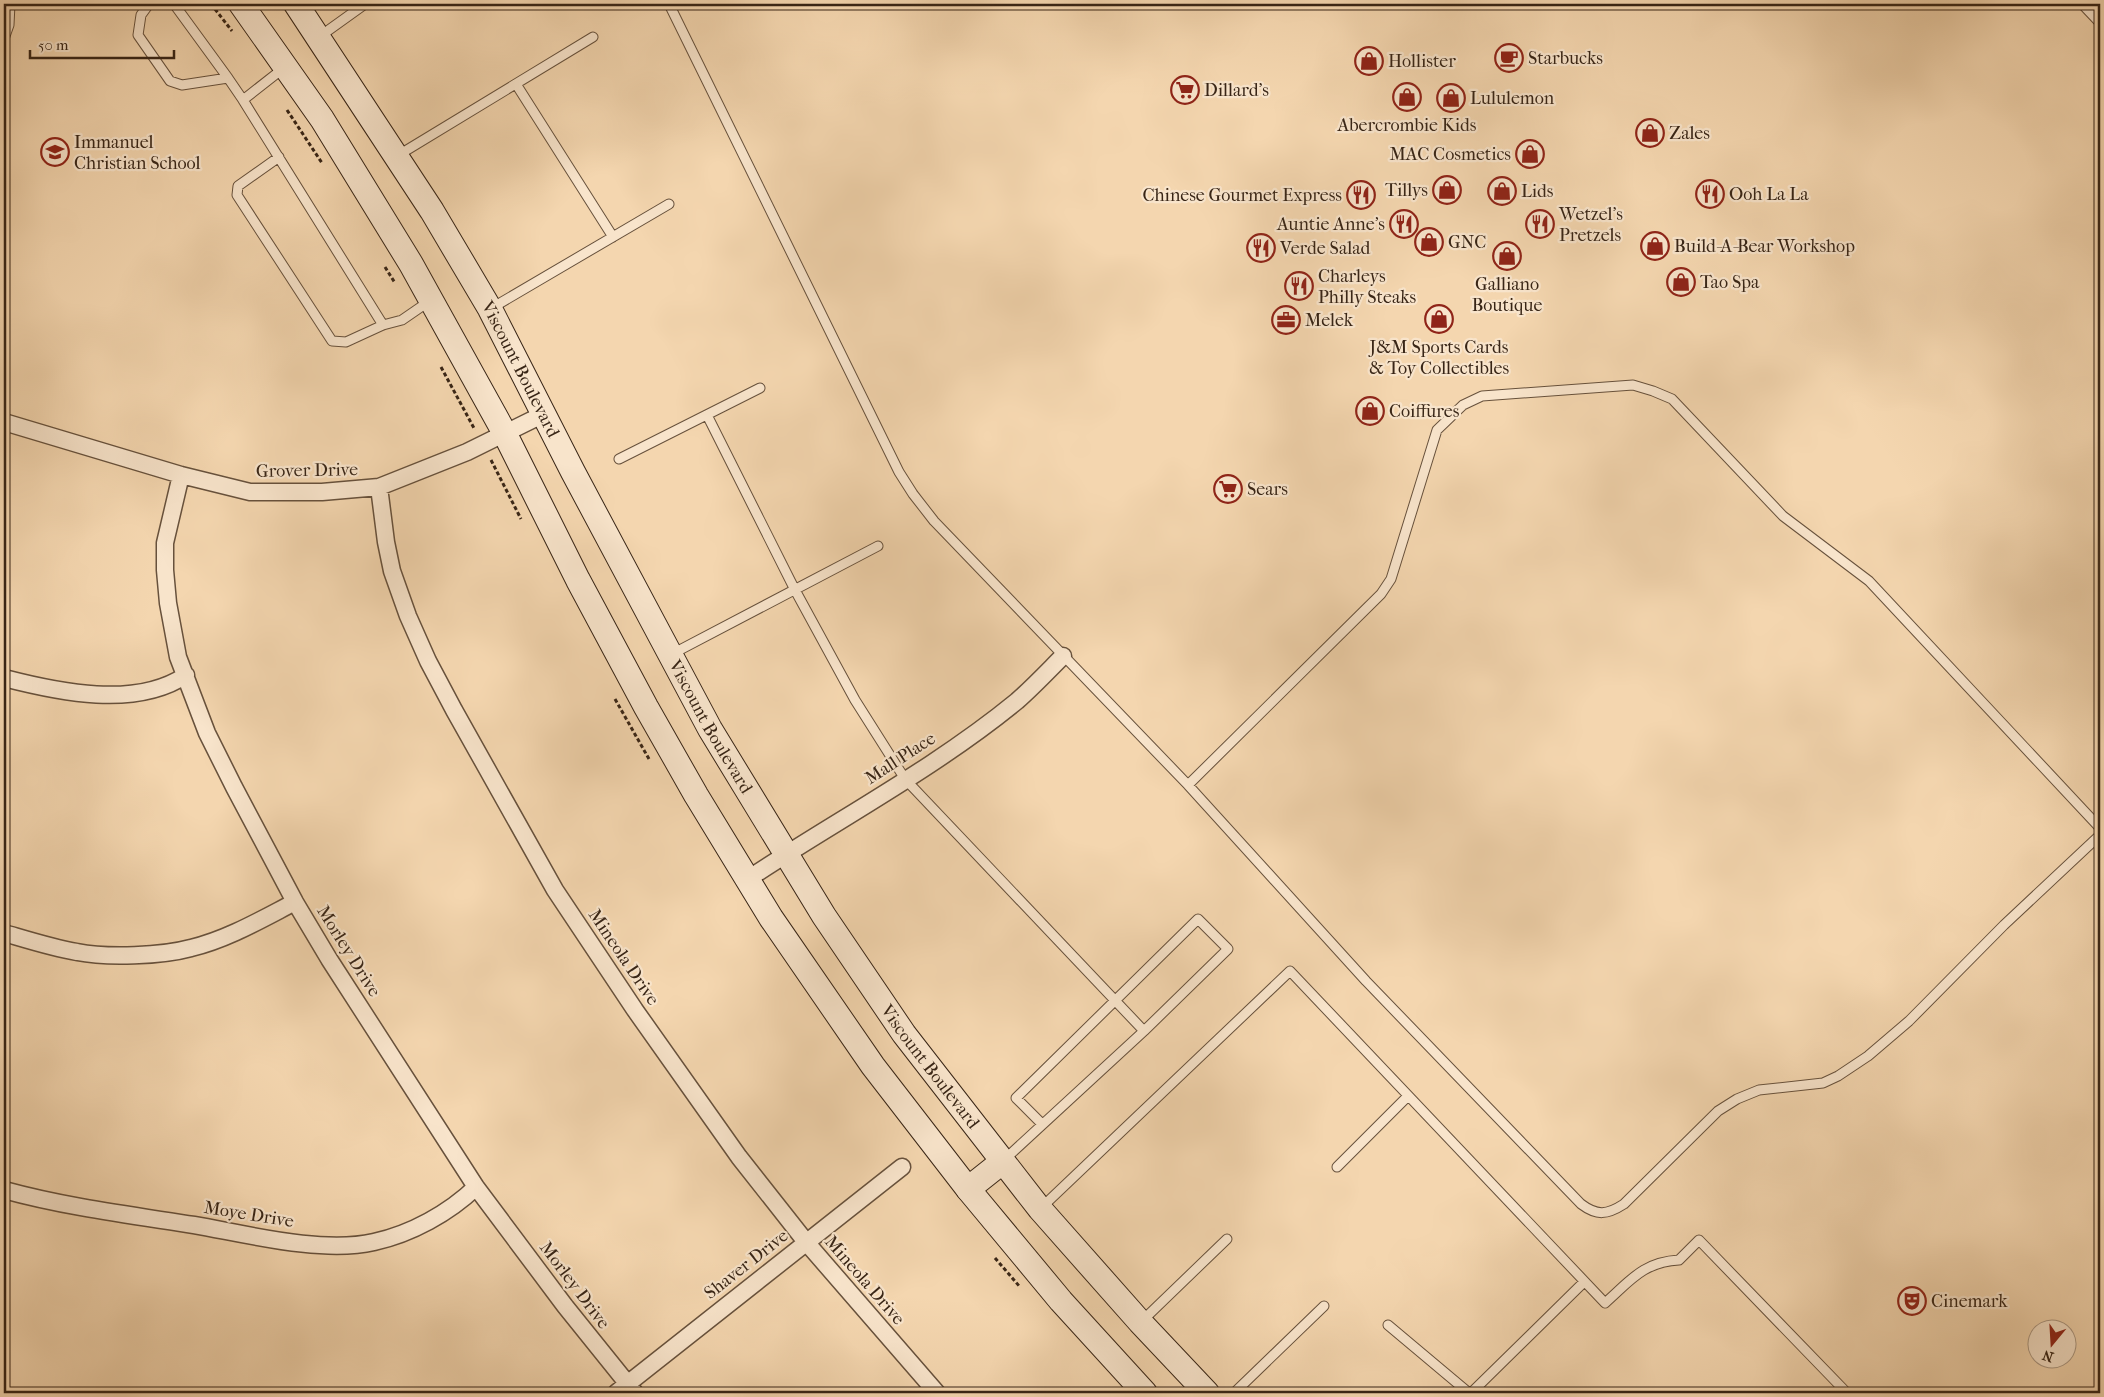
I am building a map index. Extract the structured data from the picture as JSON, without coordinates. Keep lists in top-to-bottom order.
{
  "streets": {
    "main road": ["Viscount Boulevard"],
    "street": [
      "Grover Drive",
      "Mall Place",
      "Morley Drive",
      "Mineola Drive",
      "Moye Drive",
      "Shaver Drive"
    ]
  },
  "crossings": [
    ["Viscount Boulevard", "Grover Drive"],
    ["Viscount Boulevard", "Mall Place"],
    ["Grover Drive", "Morley Drive"],
    ["Grover Drive", "Mineola Drive"],
    ["Morley Drive", "Moye Drive"],
    ["Morley Drive", "Shaver Drive"],
    ["Mineola Drive", "Shaver Drive"]
  ],
  "places": {
    "cafe": ["Starbucks"],
    "shop": [
      "Hollister",
      "Abercrombie Kids",
      "Lululemon",
      "Zales",
      "MAC Cosmetics",
      "Tillys",
      "Lids",
      "GNC",
      "Build-A-Bear Workshop",
      "Galliano Boutique",
      "Tao Spa",
      "J&M Sports Cards & Toy Collectibles",
      "Coiffures"
    ],
    "supermarket": ["Dillard's", "Sears"],
    "school or university": ["Immanuel Christian School"],
    "restaurant": [
      "Ooh La La",
      "Chinese Gourmet Express",
      "Auntie Anne's",
      "Wetzel's Pretzels",
      "Verde Salad",
      "Charleys Philly Steaks"
    ],
    "office": ["Melek"],
    "theatre": ["Cinemark"]
  },
  "scale_bar": "50 m",
  "north": "bottom"
}
